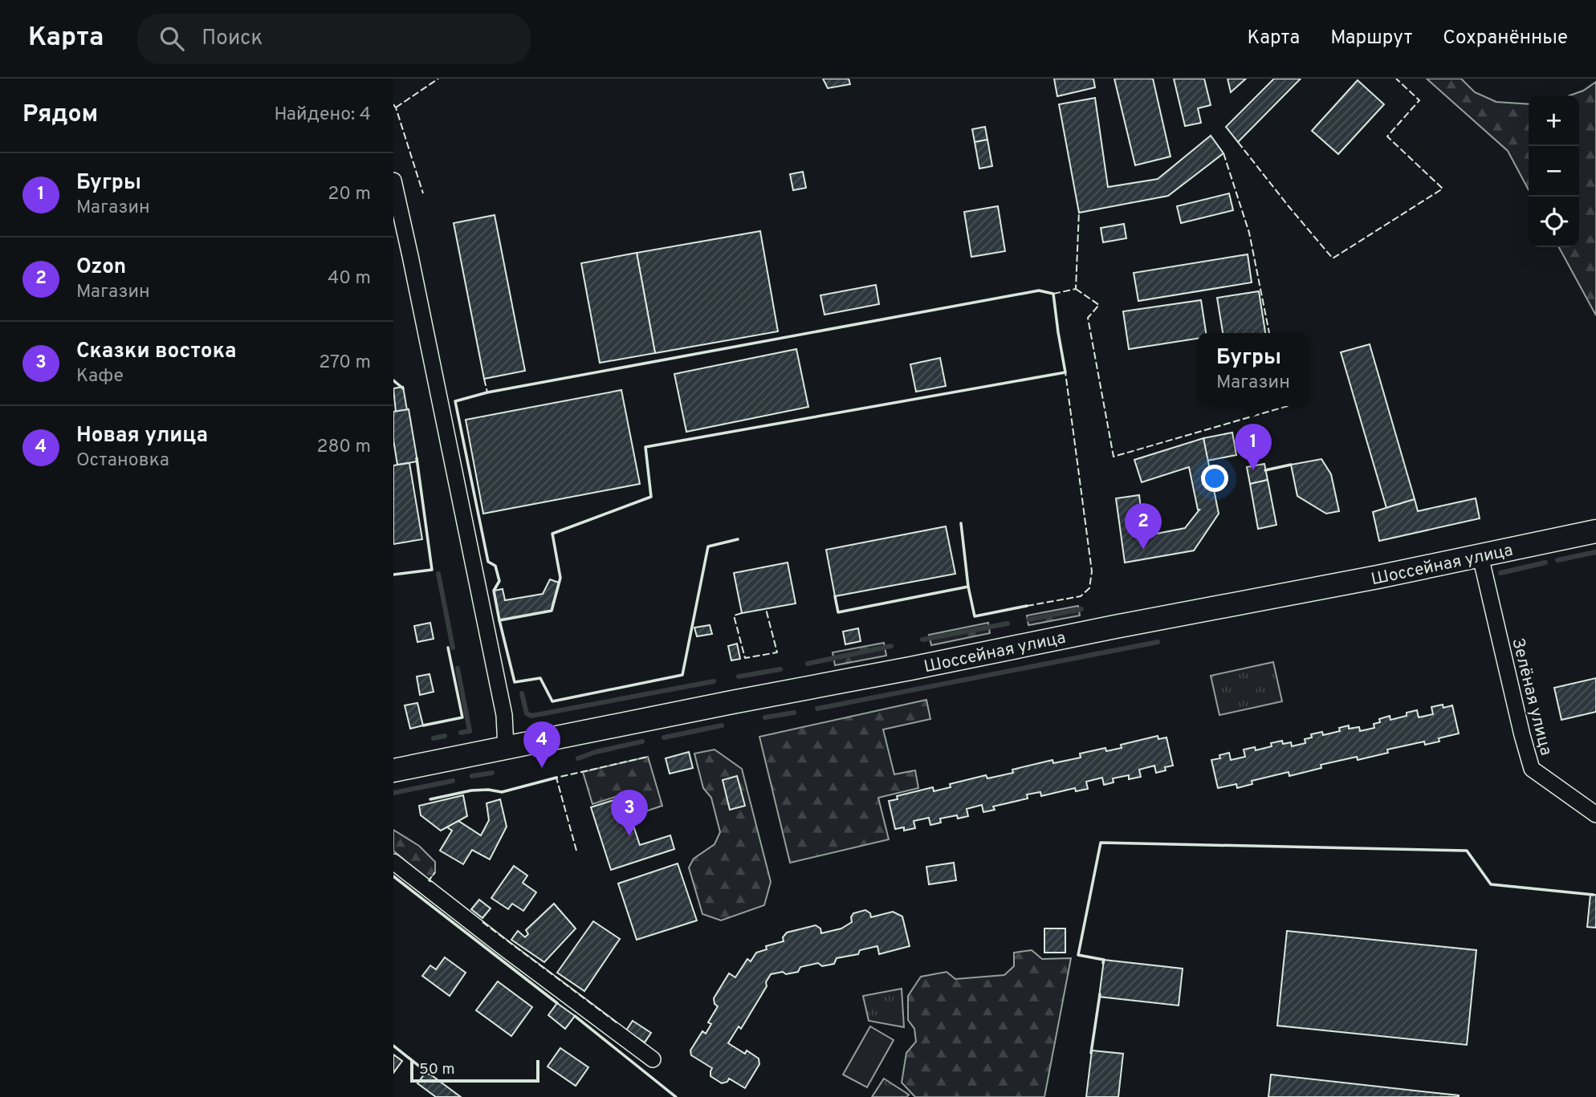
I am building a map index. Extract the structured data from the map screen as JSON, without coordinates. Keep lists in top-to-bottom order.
{
  "streets": {
    "main road": ["Шоссейная улица"],
    "street": ["Зелёная улица"]
  },
  "crossings": [
    ["Шоссейная улица", "Зелёная улица"]
  ],
  "scale_bar": "50 m",
  "page": {
    "header": "Карта",
    "search": "Поиск",
    "nav": ["Карта", "Маршрут", "Сохранённые"],
    "heading": ["Рядом", "Найдено: 4"],
    "map_buttons": ["+", "−"],
    "list": [
      {
        "mark": "1",
        "name": "Бугры",
        "note": "Магазин",
        "value": "20 m"
      },
      {
        "mark": "2",
        "name": "Ozon",
        "note": "Магазин",
        "value": "40 m"
      },
      {
        "mark": "3",
        "name": "Сказки востока",
        "note": "Кафе",
        "value": "270 m"
      },
      {
        "mark": "4",
        "name": "Новая улица",
        "note": "Остановка",
        "value": "280 m"
      }
    ],
    "popup": ["Бугры", "Магазин"],
    "pins": [
      "1",
      "2",
      "4",
      "3"
    ],
    "scale": "50 m"
  }
}
